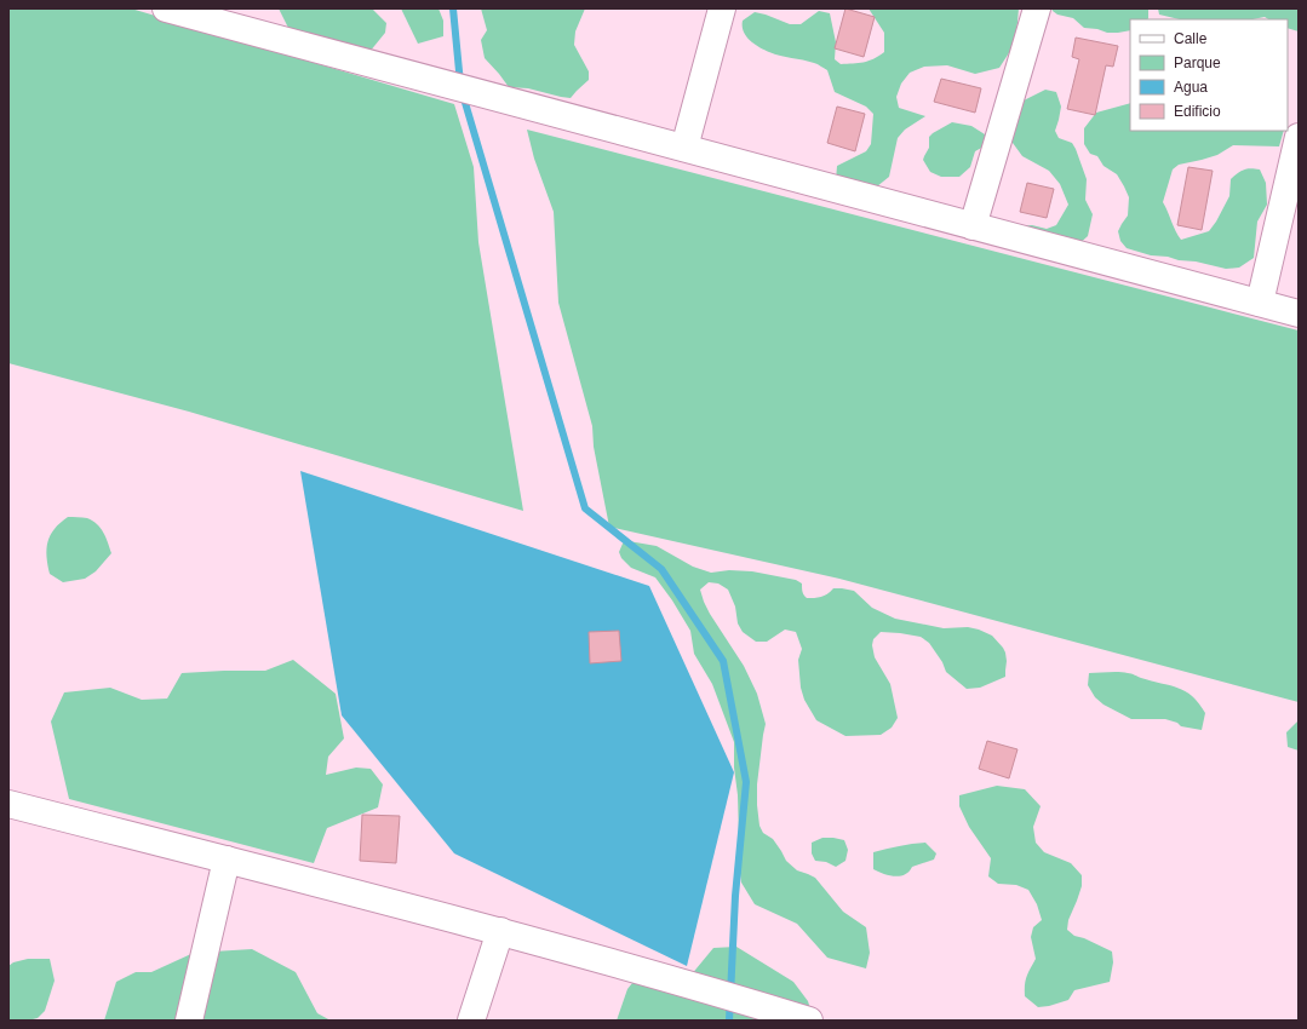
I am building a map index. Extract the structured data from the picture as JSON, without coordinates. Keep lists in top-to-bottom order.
{
  "legend": [
    "Calle",
    "Parque",
    "Agua",
    "Edificio"
  ]
}
